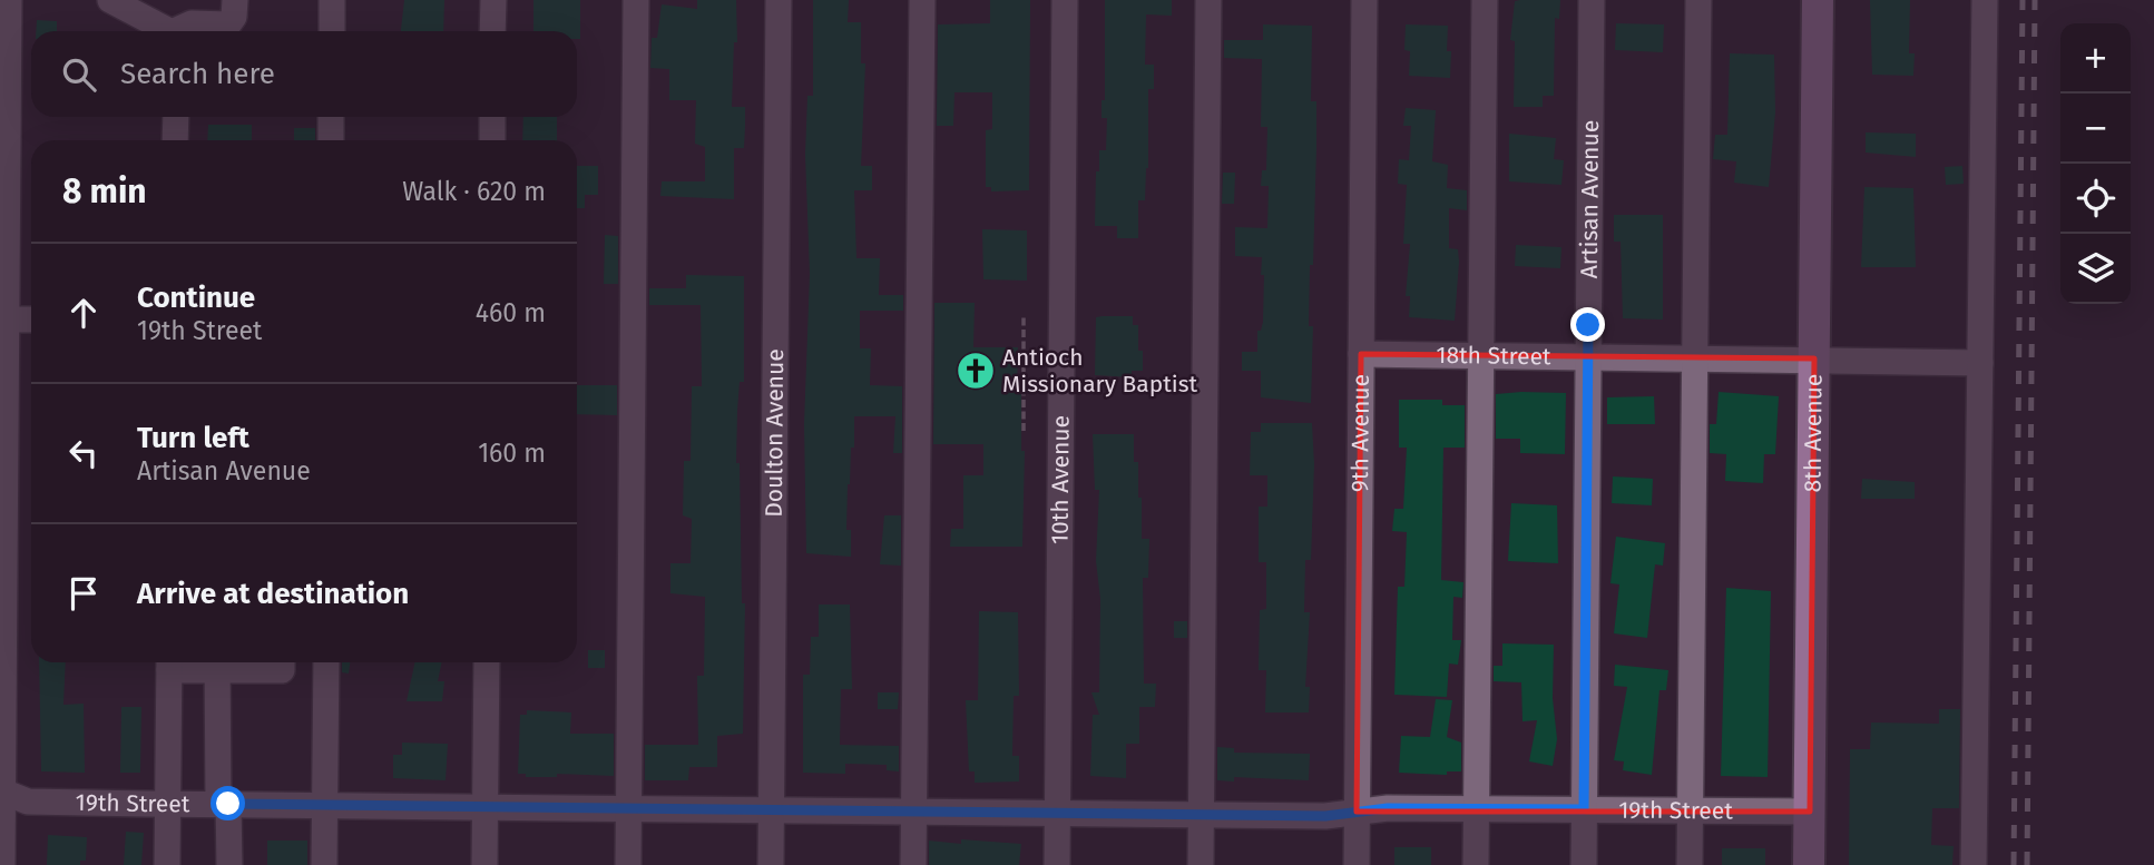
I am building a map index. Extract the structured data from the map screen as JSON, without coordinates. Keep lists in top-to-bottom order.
{
  "streets": {
    "main road": ["8th Avenue"],
    "street": [
      "Artisan Avenue",
      "18th Street",
      "9th Avenue",
      "Doulton Avenue",
      "10th Avenue",
      "19th Street"
    ]
  },
  "crossings": [
    ["Artisan Avenue", "18th Street"],
    ["Artisan Avenue", "19th Street"],
    ["18th Street", "9th Avenue"],
    ["18th Street", "8th Avenue"],
    ["9th Avenue", "19th Street"],
    ["Doulton Avenue", "19th Street"],
    ["8th Avenue", "19th Street"],
    ["10th Avenue", "19th Street"]
  ],
  "places": {
    "church": ["Antioch Missionary Baptist"]
  },
  "page": {
    "map_buttons": ["+", "−"],
    "search": "Search here",
    "heading": ["8 min", "Walk · 620 m"],
    "list": [
      ["Continue", "19th Street", "460 m"],
      ["Turn left", "Artisan Avenue", "160 m"],
      "Arrive at destination"
    ]
  }
}
